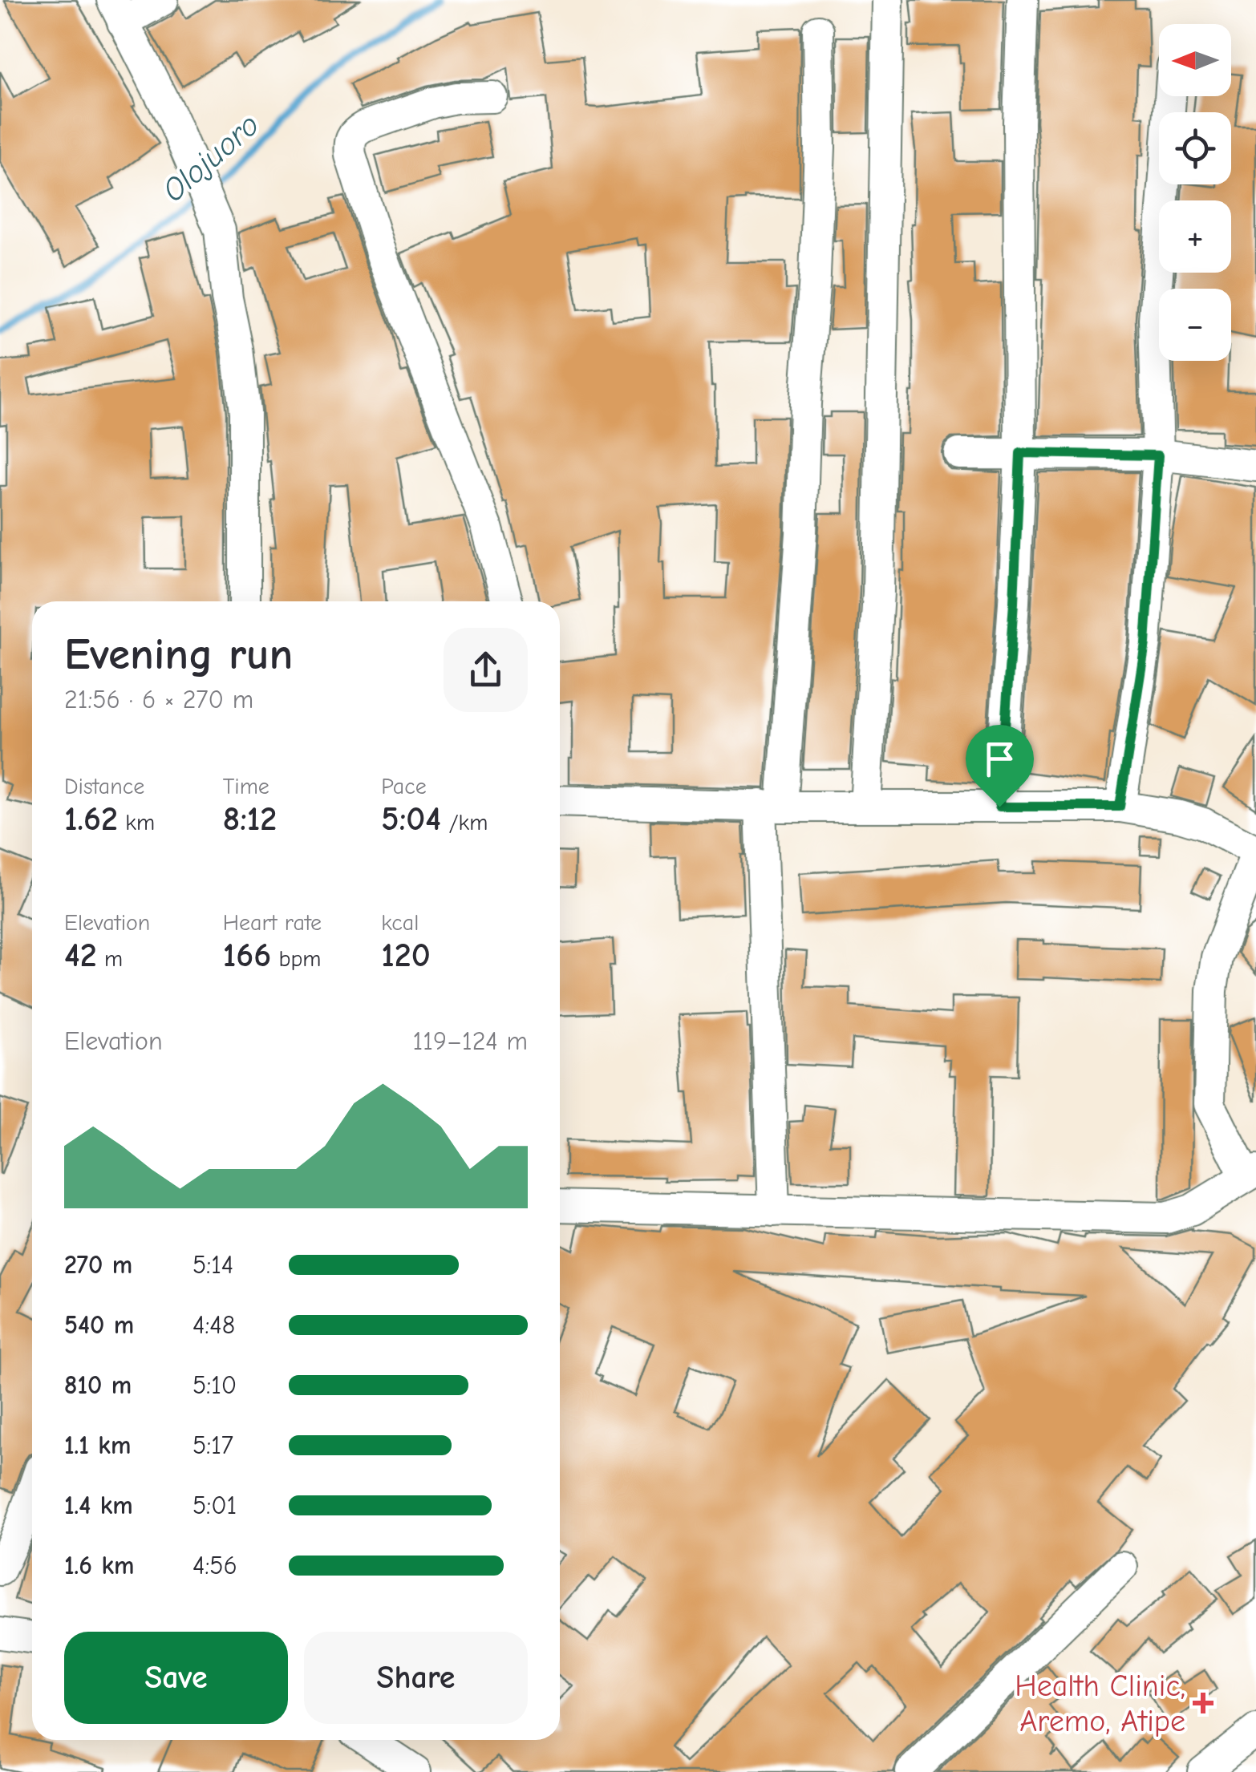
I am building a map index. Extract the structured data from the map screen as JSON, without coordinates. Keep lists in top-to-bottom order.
{
  "water": ["Olojuoro"],
  "places": {
    "health": ["Health Clinic, Aremo, Atipe"]
  },
  "north": "left",
  "page": {
    "map_buttons": ["+", "−"],
    "heading": ["Evening run", "21:56 · 6 × 270 m"],
    "stats": [
      ["Distance", "1.62 km"],
      ["Time", "8:12"],
      ["Pace", "5:04 /km"],
      ["Elevation", "42 m"],
      ["Heart rate", "166 bpm"],
      ["kcal", "120"]
    ],
    "chart": ["Elevation", "119–124 m"],
    "list": [
      {
        "name": "270 m",
        "note": "5:14"
      },
      {
        "name": "540 m",
        "note": "4:48"
      },
      {
        "name": "810 m",
        "note": "5:10"
      },
      {
        "name": "1.1 km",
        "note": "5:17"
      },
      {
        "name": "1.4 km",
        "note": "5:01"
      },
      {
        "name": "1.6 km",
        "note": "4:56"
      }
    ],
    "buttons": ["Save", "Share"]
  }
}
